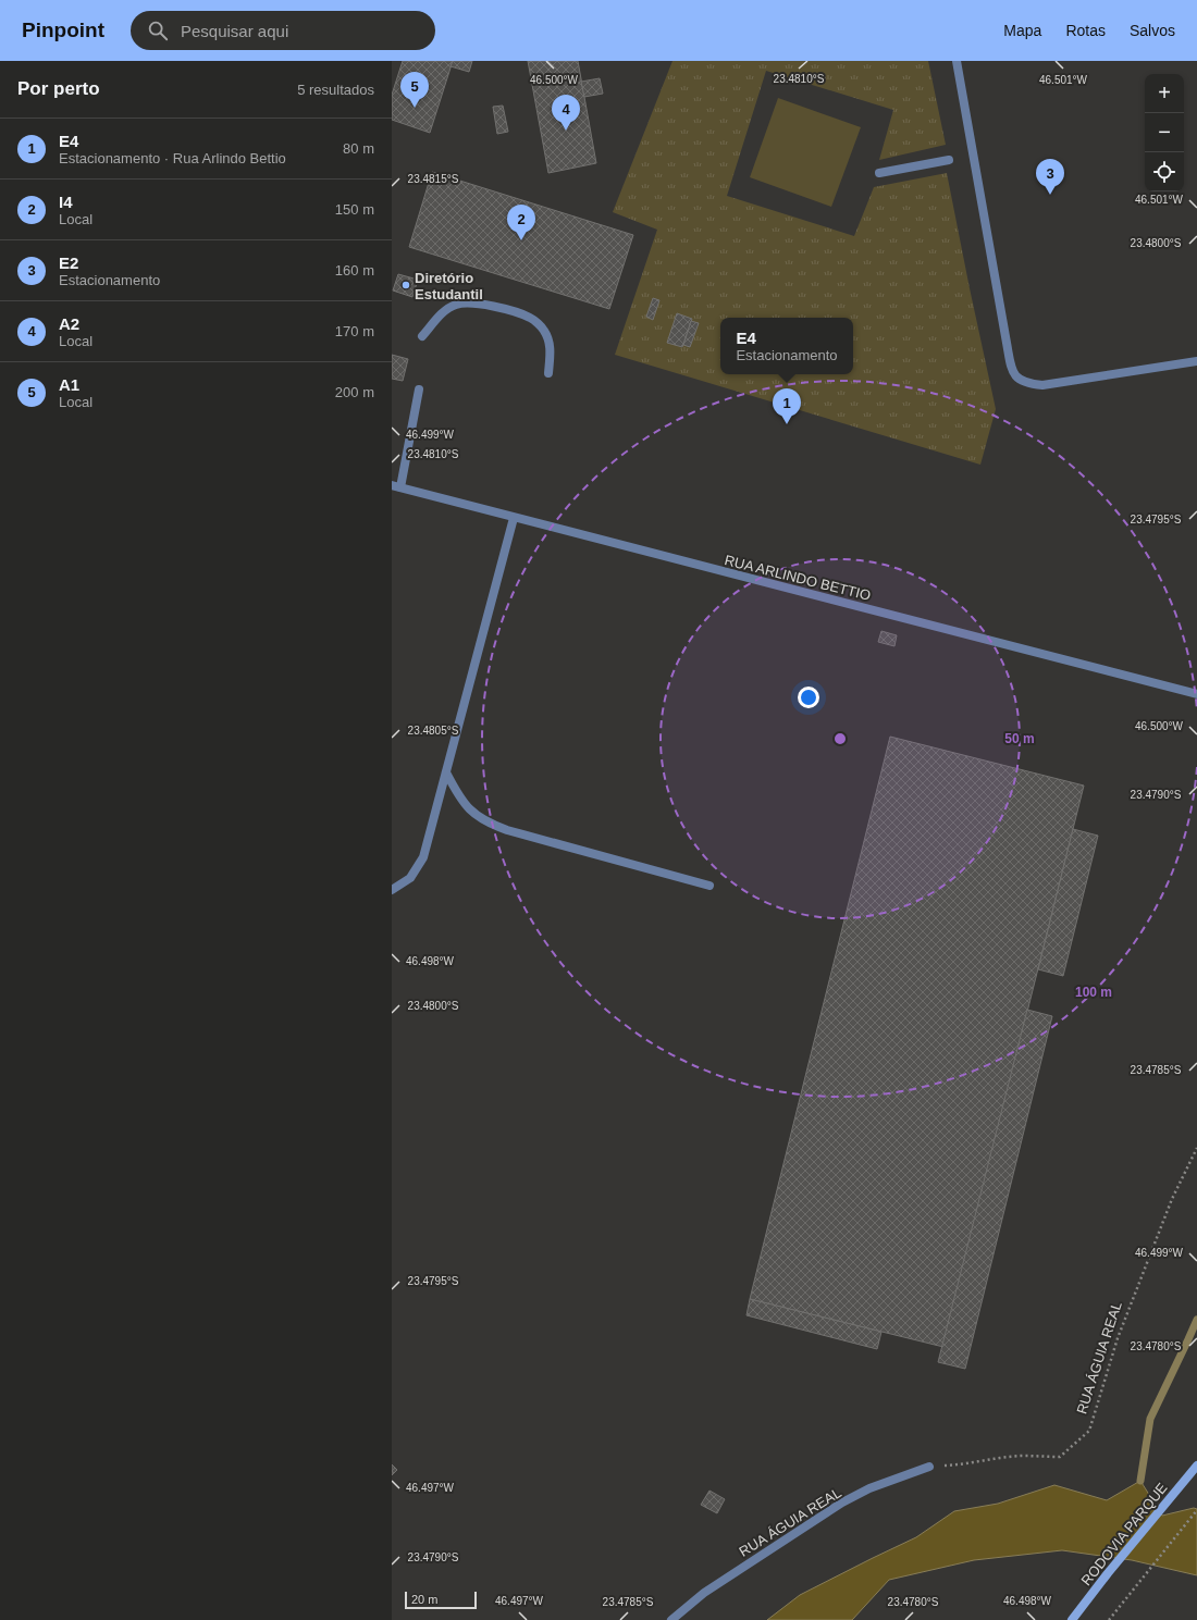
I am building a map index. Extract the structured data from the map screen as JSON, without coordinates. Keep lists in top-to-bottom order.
{
  "streets": {
    "street": ["RUA ARLINDO BETTIO", "RUA ÁGUIA REAL", "RODOVIA PARQUE"]
  },
  "places": ["Diretório Estudantil"],
  "scale_bar": "20 m",
  "page": {
    "header": "Pinpoint",
    "search": "Pesquisar aqui",
    "nav": ["Mapa", "Rotas", "Salvos"],
    "heading": ["Por perto", "5 resultados"],
    "pins": [
      "5",
      "4",
      "3",
      "2",
      "1"
    ],
    "map_buttons": ["+", "−"],
    "list": [
      {
        "mark": "1",
        "name": "E4",
        "note": "Estacionamento · Rua Arlindo Bettio",
        "value": "80 m"
      },
      {
        "mark": "2",
        "name": "I4",
        "note": "Local",
        "value": "150 m"
      },
      {
        "mark": "3",
        "name": "E2",
        "note": "Estacionamento",
        "value": "160 m"
      },
      {
        "mark": "4",
        "name": "A2",
        "note": "Local",
        "value": "170 m"
      },
      {
        "mark": "5",
        "name": "A1",
        "note": "Local",
        "value": "200 m"
      }
    ],
    "popup": ["E4", "Estacionamento"],
    "scale": "20 m"
  },
  "coordinates": [
    "23.4810°S",
    "46.500°W",
    "46.501°W",
    "23.4815°S",
    "23.4800°S",
    "46.499°W",
    "23.4795°S",
    "23.4805°S",
    "23.4790°S",
    "46.498°W",
    "23.4785°S",
    "23.4780°S",
    "46.497°W"
  ],
  "rings": ["50 m", "100 m"]
}
